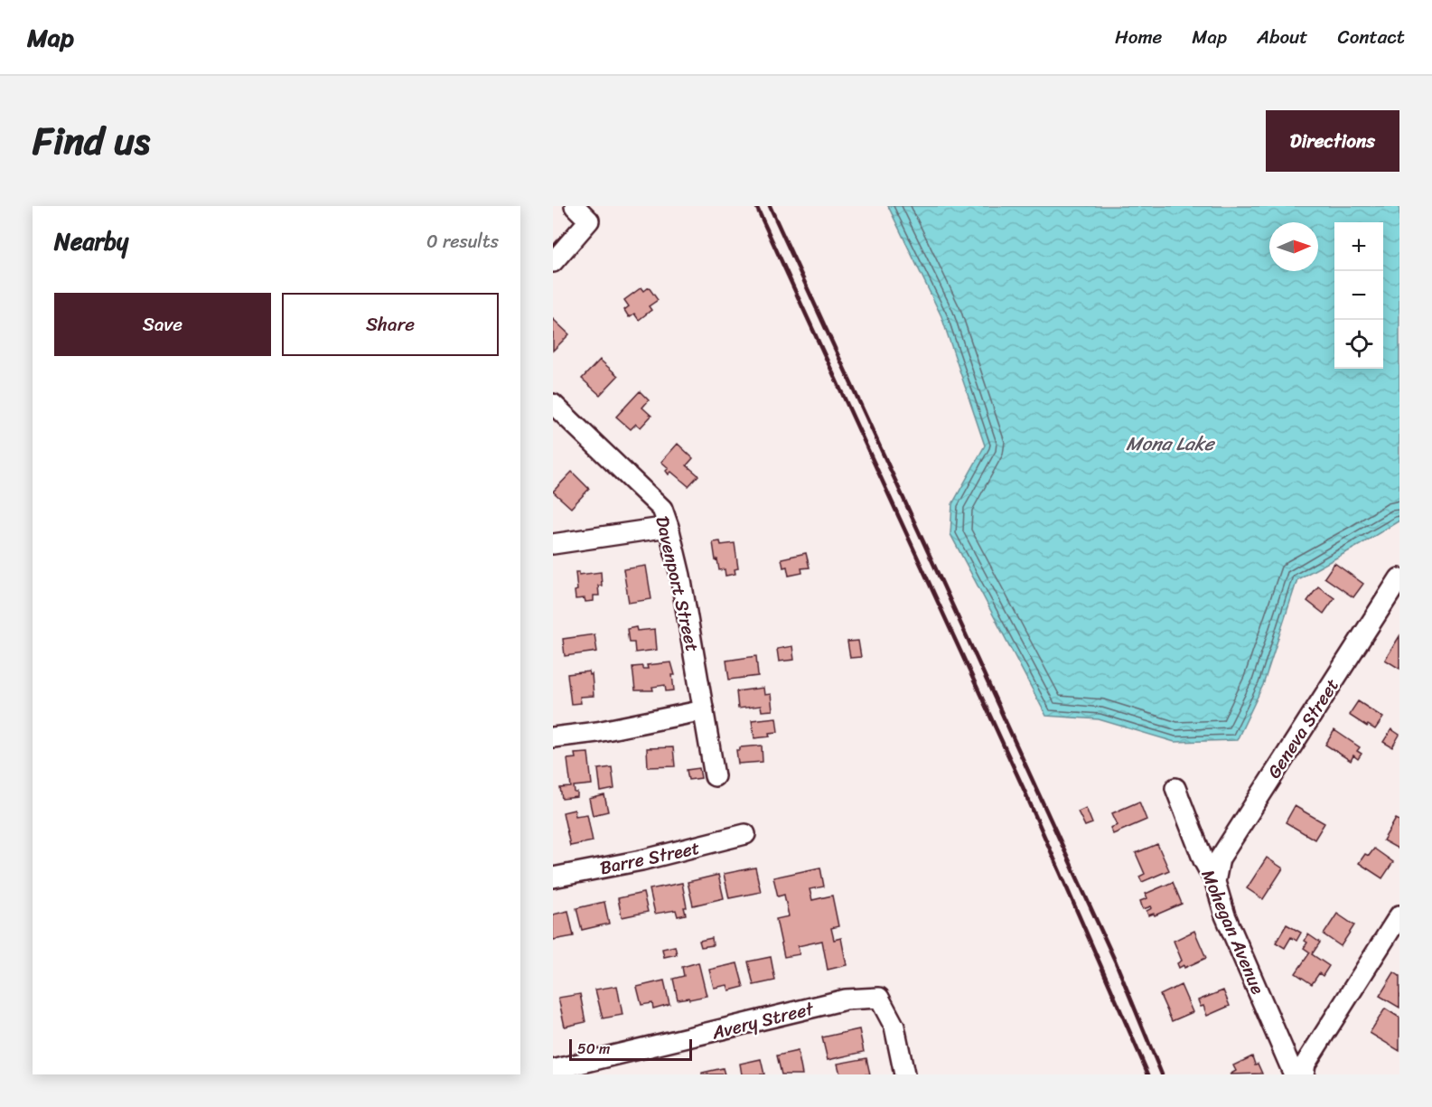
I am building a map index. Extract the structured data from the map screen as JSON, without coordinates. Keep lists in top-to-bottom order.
{
  "streets": {
    "street": [
      "Davenport Street",
      "Geneva Street",
      "Barre Street",
      "Mohegan Avenue",
      "Avery Street"
    ]
  },
  "crossings": [
    ["Geneva Street", "Mohegan Avenue"]
  ],
  "water": ["Mona Lake"],
  "scale_bar": "50 m",
  "north": "right",
  "page": {
    "header": "Map",
    "nav": [
      "Home",
      "Map",
      "About",
      "Contact"
    ],
    "title": "Find us",
    "buttons": [
      "Directions",
      ["Save", "Share"]
    ],
    "heading": ["Nearby", "0 results"],
    "map_buttons": ["+", "−"],
    "scale": "50 m"
  }
}
